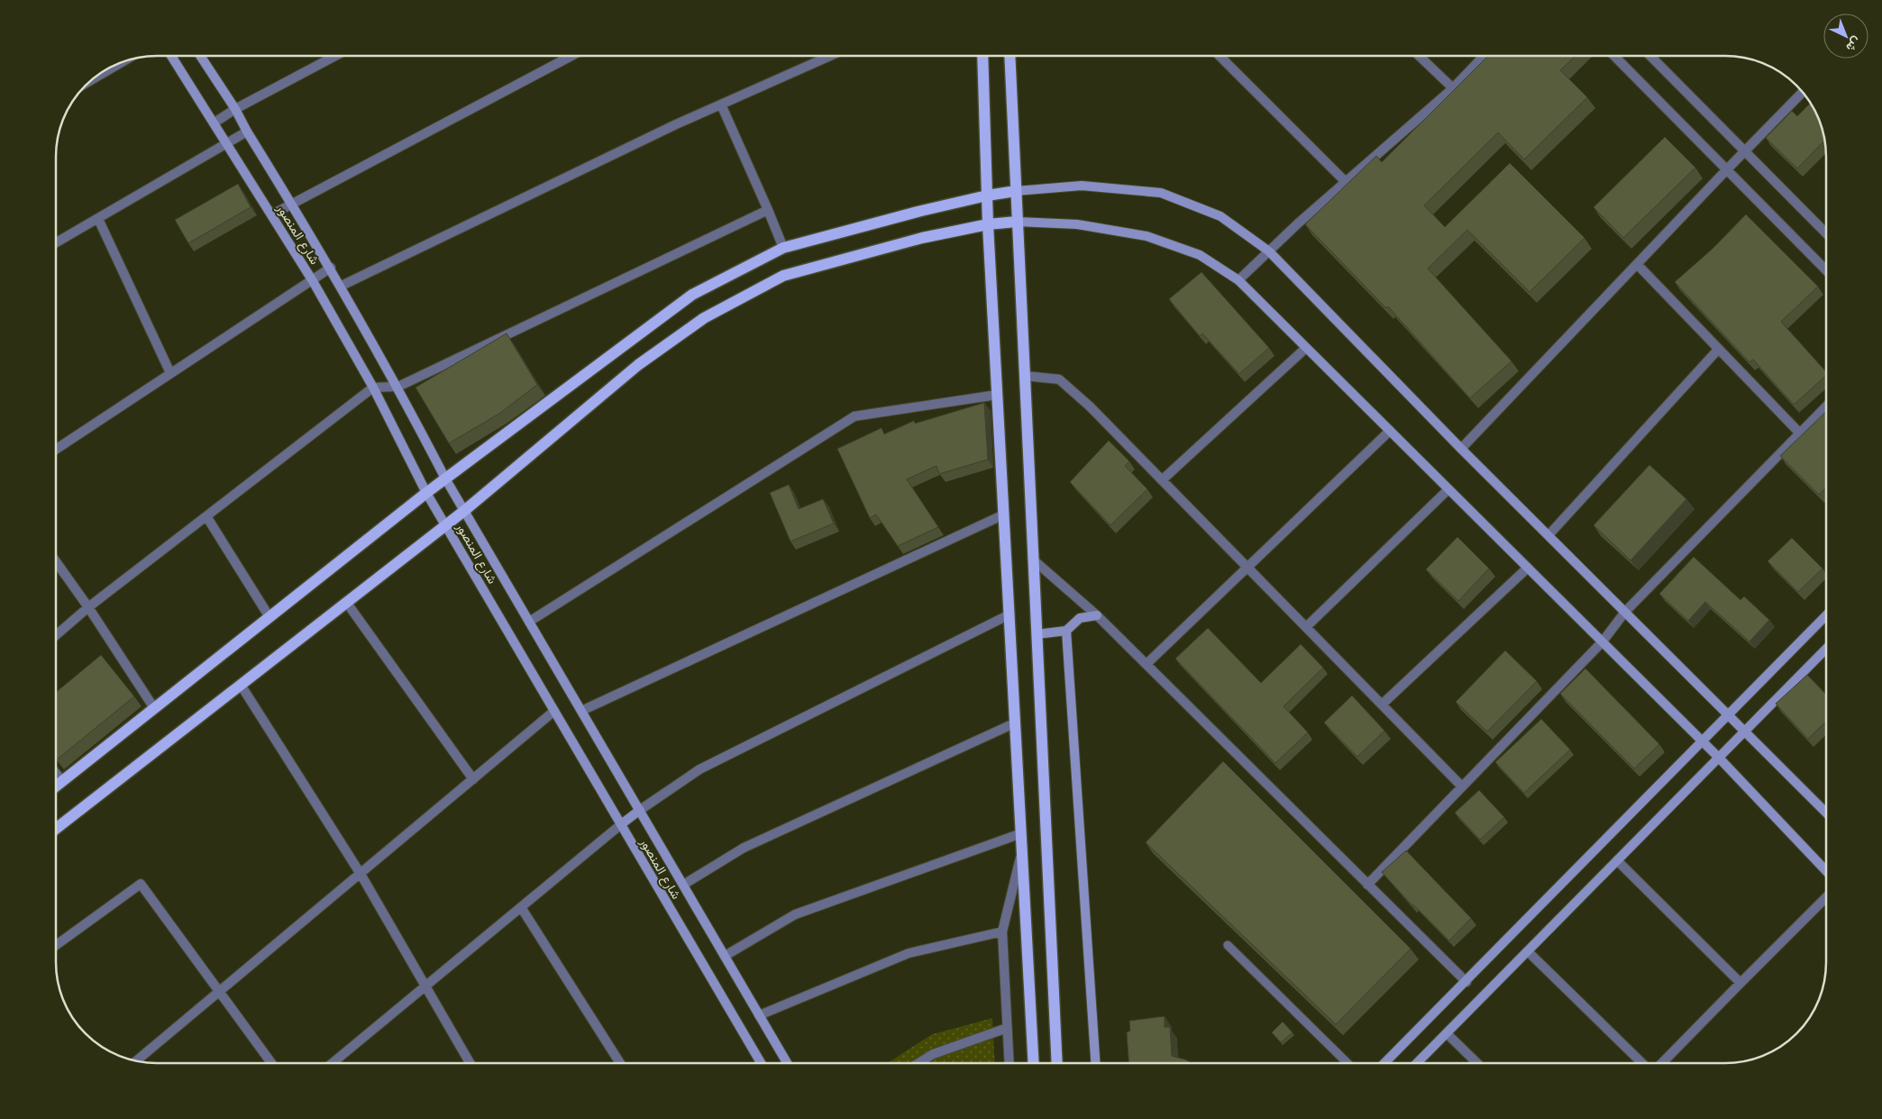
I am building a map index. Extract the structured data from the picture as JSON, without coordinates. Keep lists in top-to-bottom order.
{
  "streets": {
    "main road": ["شارع المنصور"]
  },
  "north": "bottom right"
}
